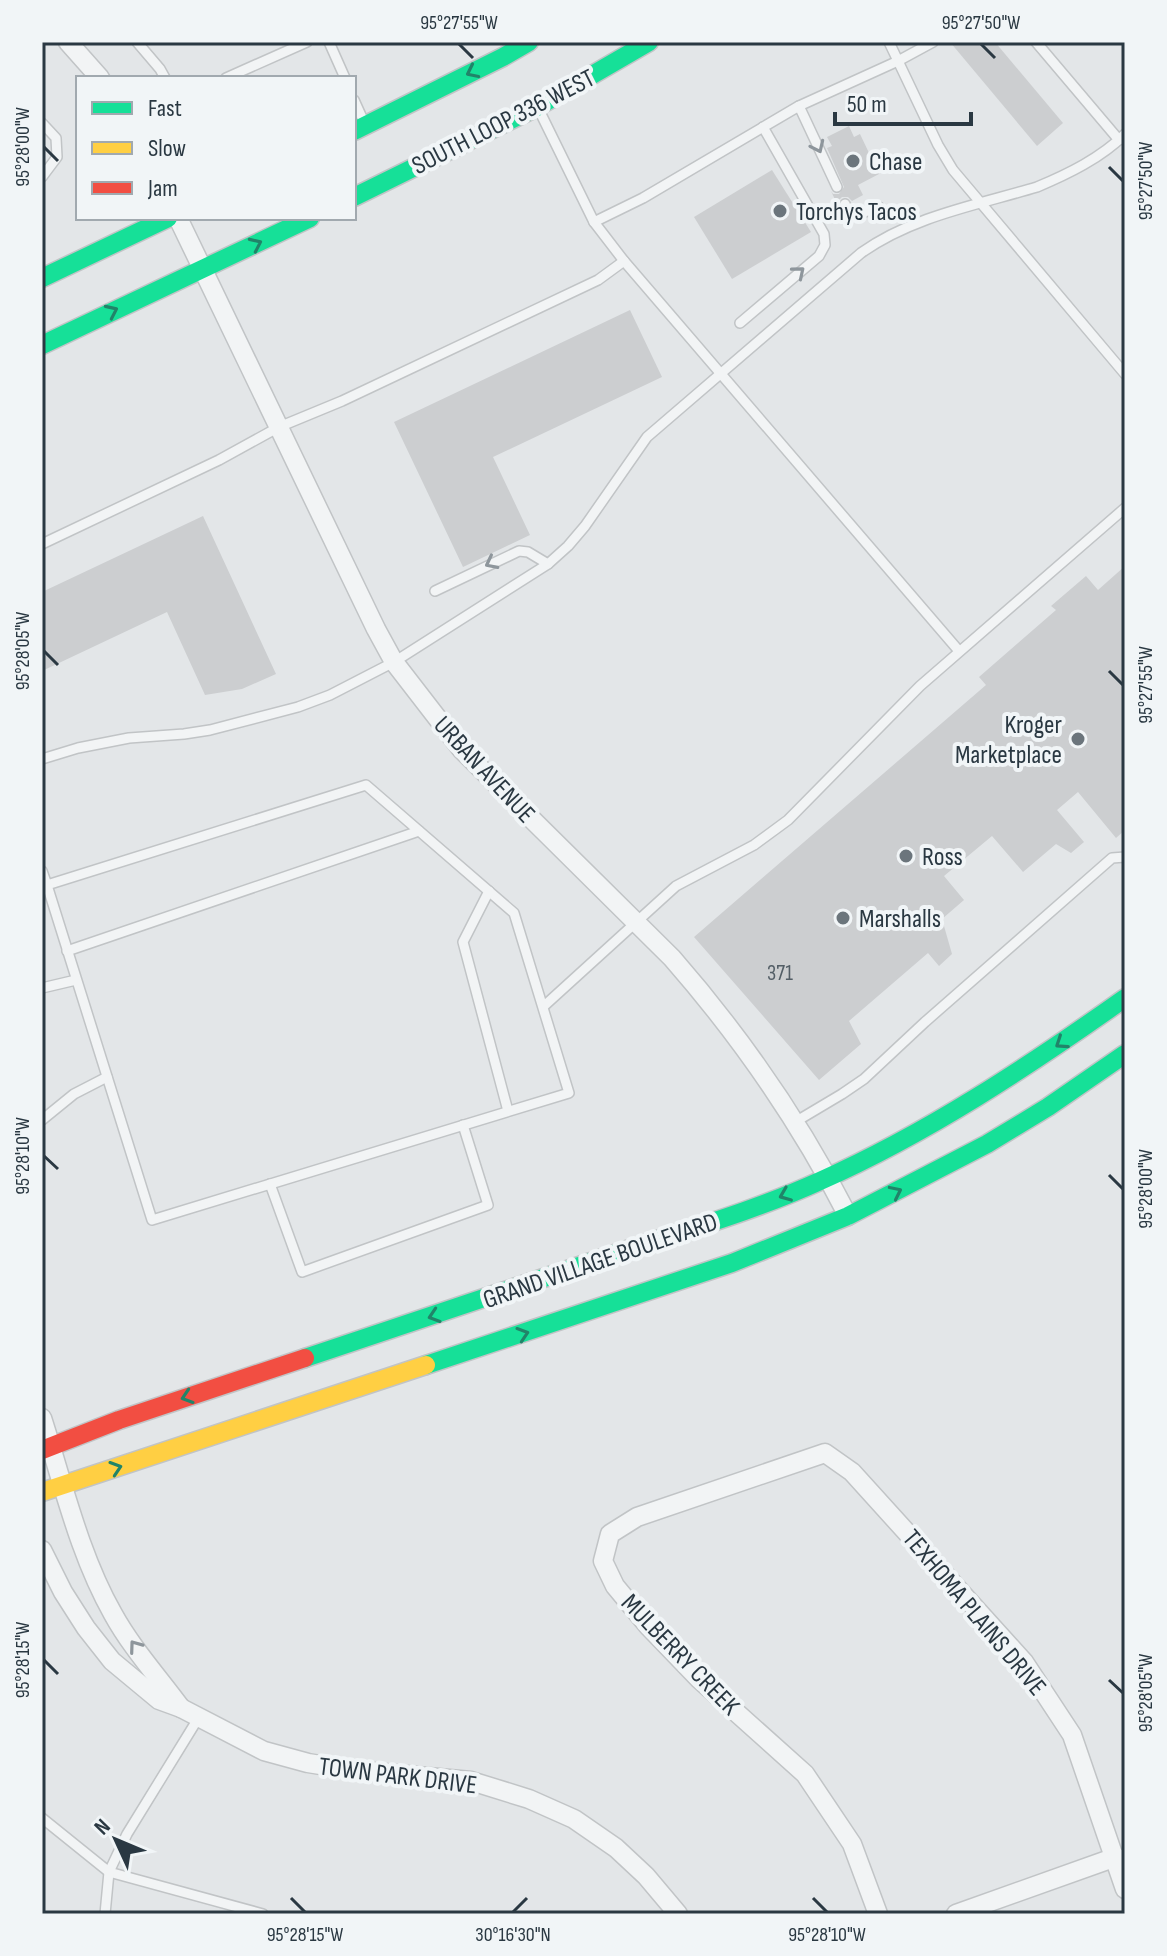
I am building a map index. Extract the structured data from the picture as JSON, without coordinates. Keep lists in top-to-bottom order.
{
  "streets": {
    "street": [
      "SOUTH LOOP 336 WEST",
      "URBAN AVENUE",
      "GRAND VILLAGE BOULEVARD",
      "TEXHOMA PLAINS DRIVE",
      "MULBERRY CREEK",
      "TOWN PARK DRIVE"
    ]
  },
  "crossings": [
    ["URBAN AVENUE", "GRAND VILLAGE BOULEVARD"],
    ["GRAND VILLAGE BOULEVARD", "TOWN PARK DRIVE"],
    ["TEXHOMA PLAINS DRIVE", "MULBERRY CREEK"]
  ],
  "places": [
    "Chase",
    "Torchys Tacos",
    "Kroger Marketplace",
    "Ross",
    "Marshalls"
  ],
  "house_numbers": ["371"],
  "legend": ["Fast", "Slow", "Jam"],
  "scale_bar": "50 m",
  "north": "top left",
  "coordinates": [
    "95°27'55\"W",
    "95°27'50\"W",
    "95°28'00\"W",
    "95°28'05\"W",
    "95°28'10\"W",
    "95°28'15\"W",
    "30°16'30\"N"
  ]
}
